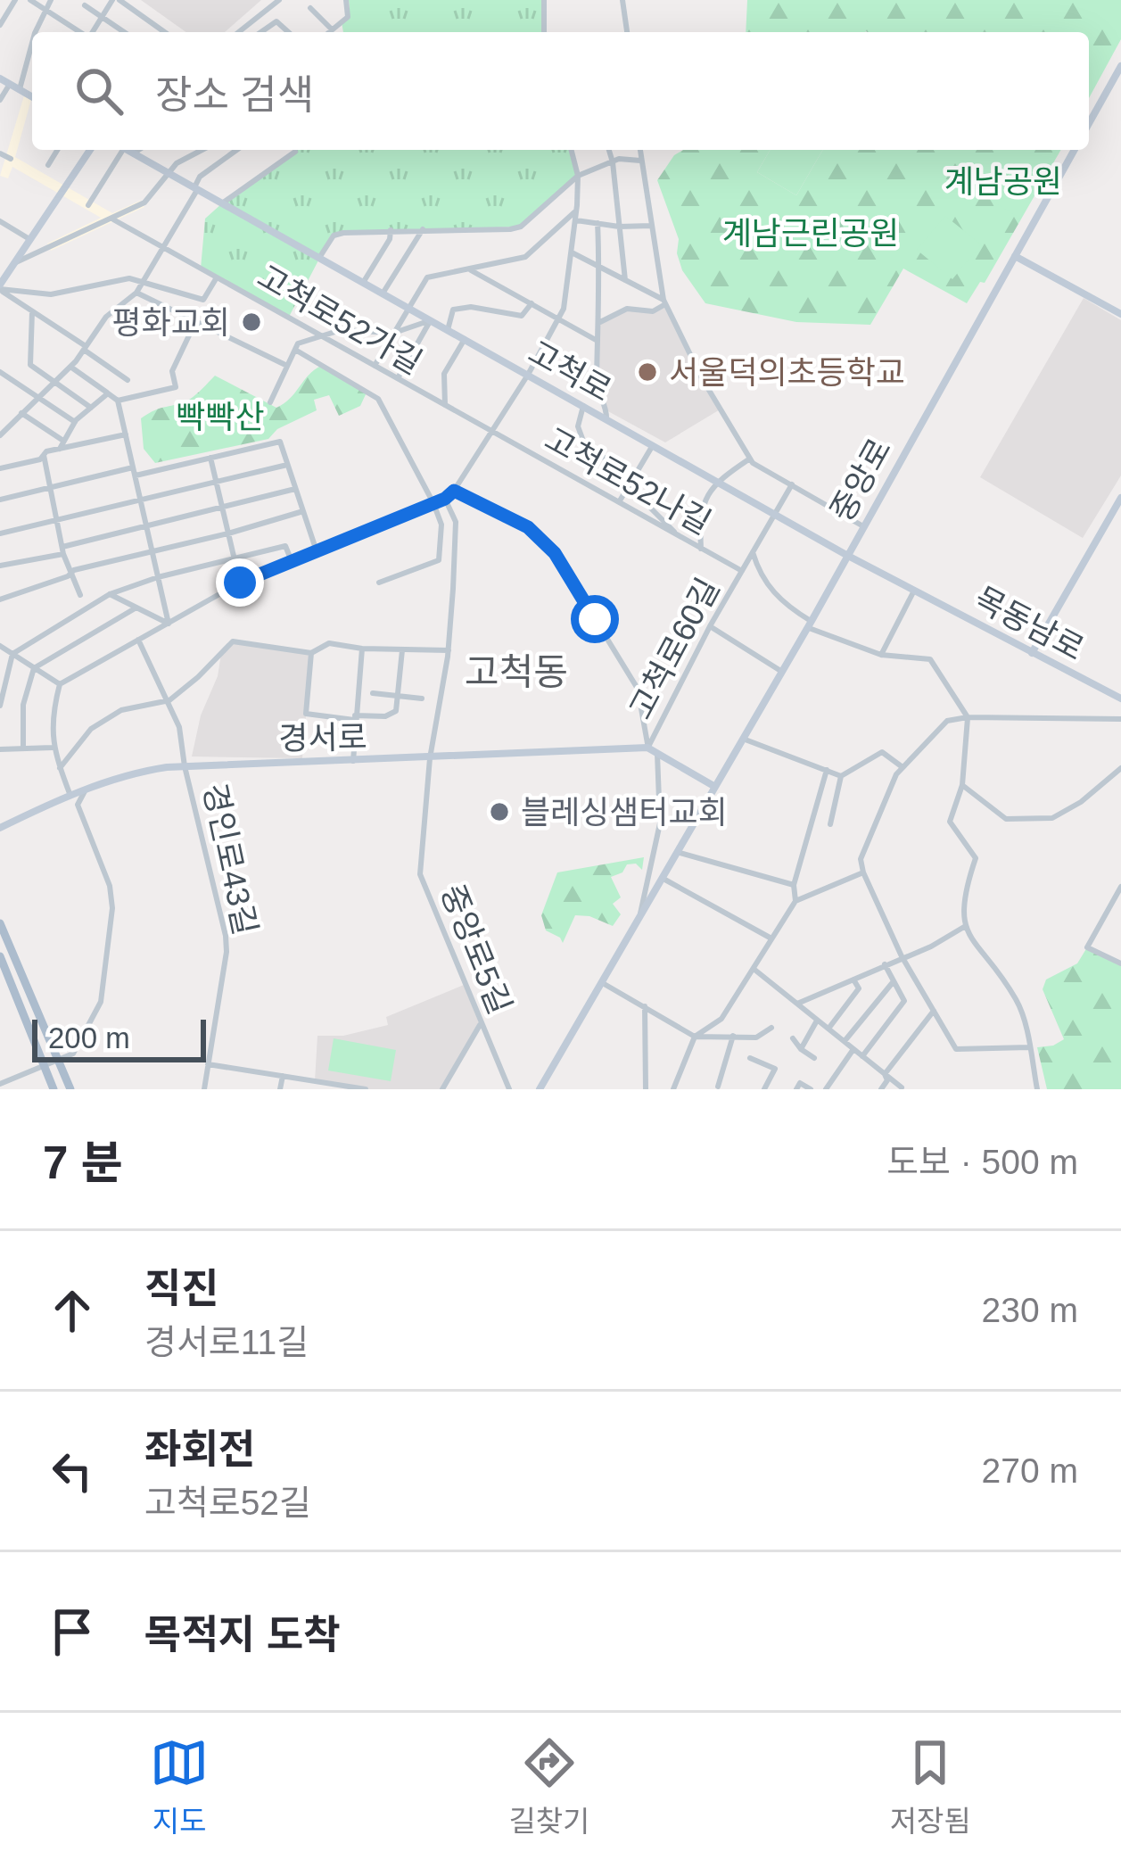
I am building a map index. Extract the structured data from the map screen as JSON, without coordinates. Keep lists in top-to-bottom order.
{
  "streets": {
    "main road": [
      "고척로",
      "중앙로",
      "목동남로",
      "경서로"
    ],
    "street": [
      "고척로52가길",
      "고척로52나길",
      "고척로60길",
      "경인로43길",
      "중앙로5길"
    ]
  },
  "crossings": [
    ["고척로52가길", "고척로52나길"],
    ["고척로", "중앙로"],
    ["고척로", "목동남로"],
    ["고척로", "고척로60길"],
    ["중앙로", "목동남로"],
    ["고척로52나길", "고척로60길"],
    ["고척로60길", "경서로"],
    ["경서로", "경인로43길"],
    ["경서로", "중앙로5길"]
  ],
  "districts": ["고척동"],
  "parks": ["계남공원", "계남근린공원", "빡빡산"],
  "places": ["평화교회", "서울덕의초등학교", "블레싱샘터교회"],
  "scale_bar": "200 m",
  "page": {
    "search": "장소 검색",
    "scale": "200 m",
    "heading": ["7 분", "도보 · 500 m"],
    "list": [
      ["직진", "경서로11길", "230 m"],
      ["좌회전", "고척로52길", "270 m"],
      "목적지 도착"
    ],
    "nav": ["지도", "길찾기", "저장됨"]
  }
}
